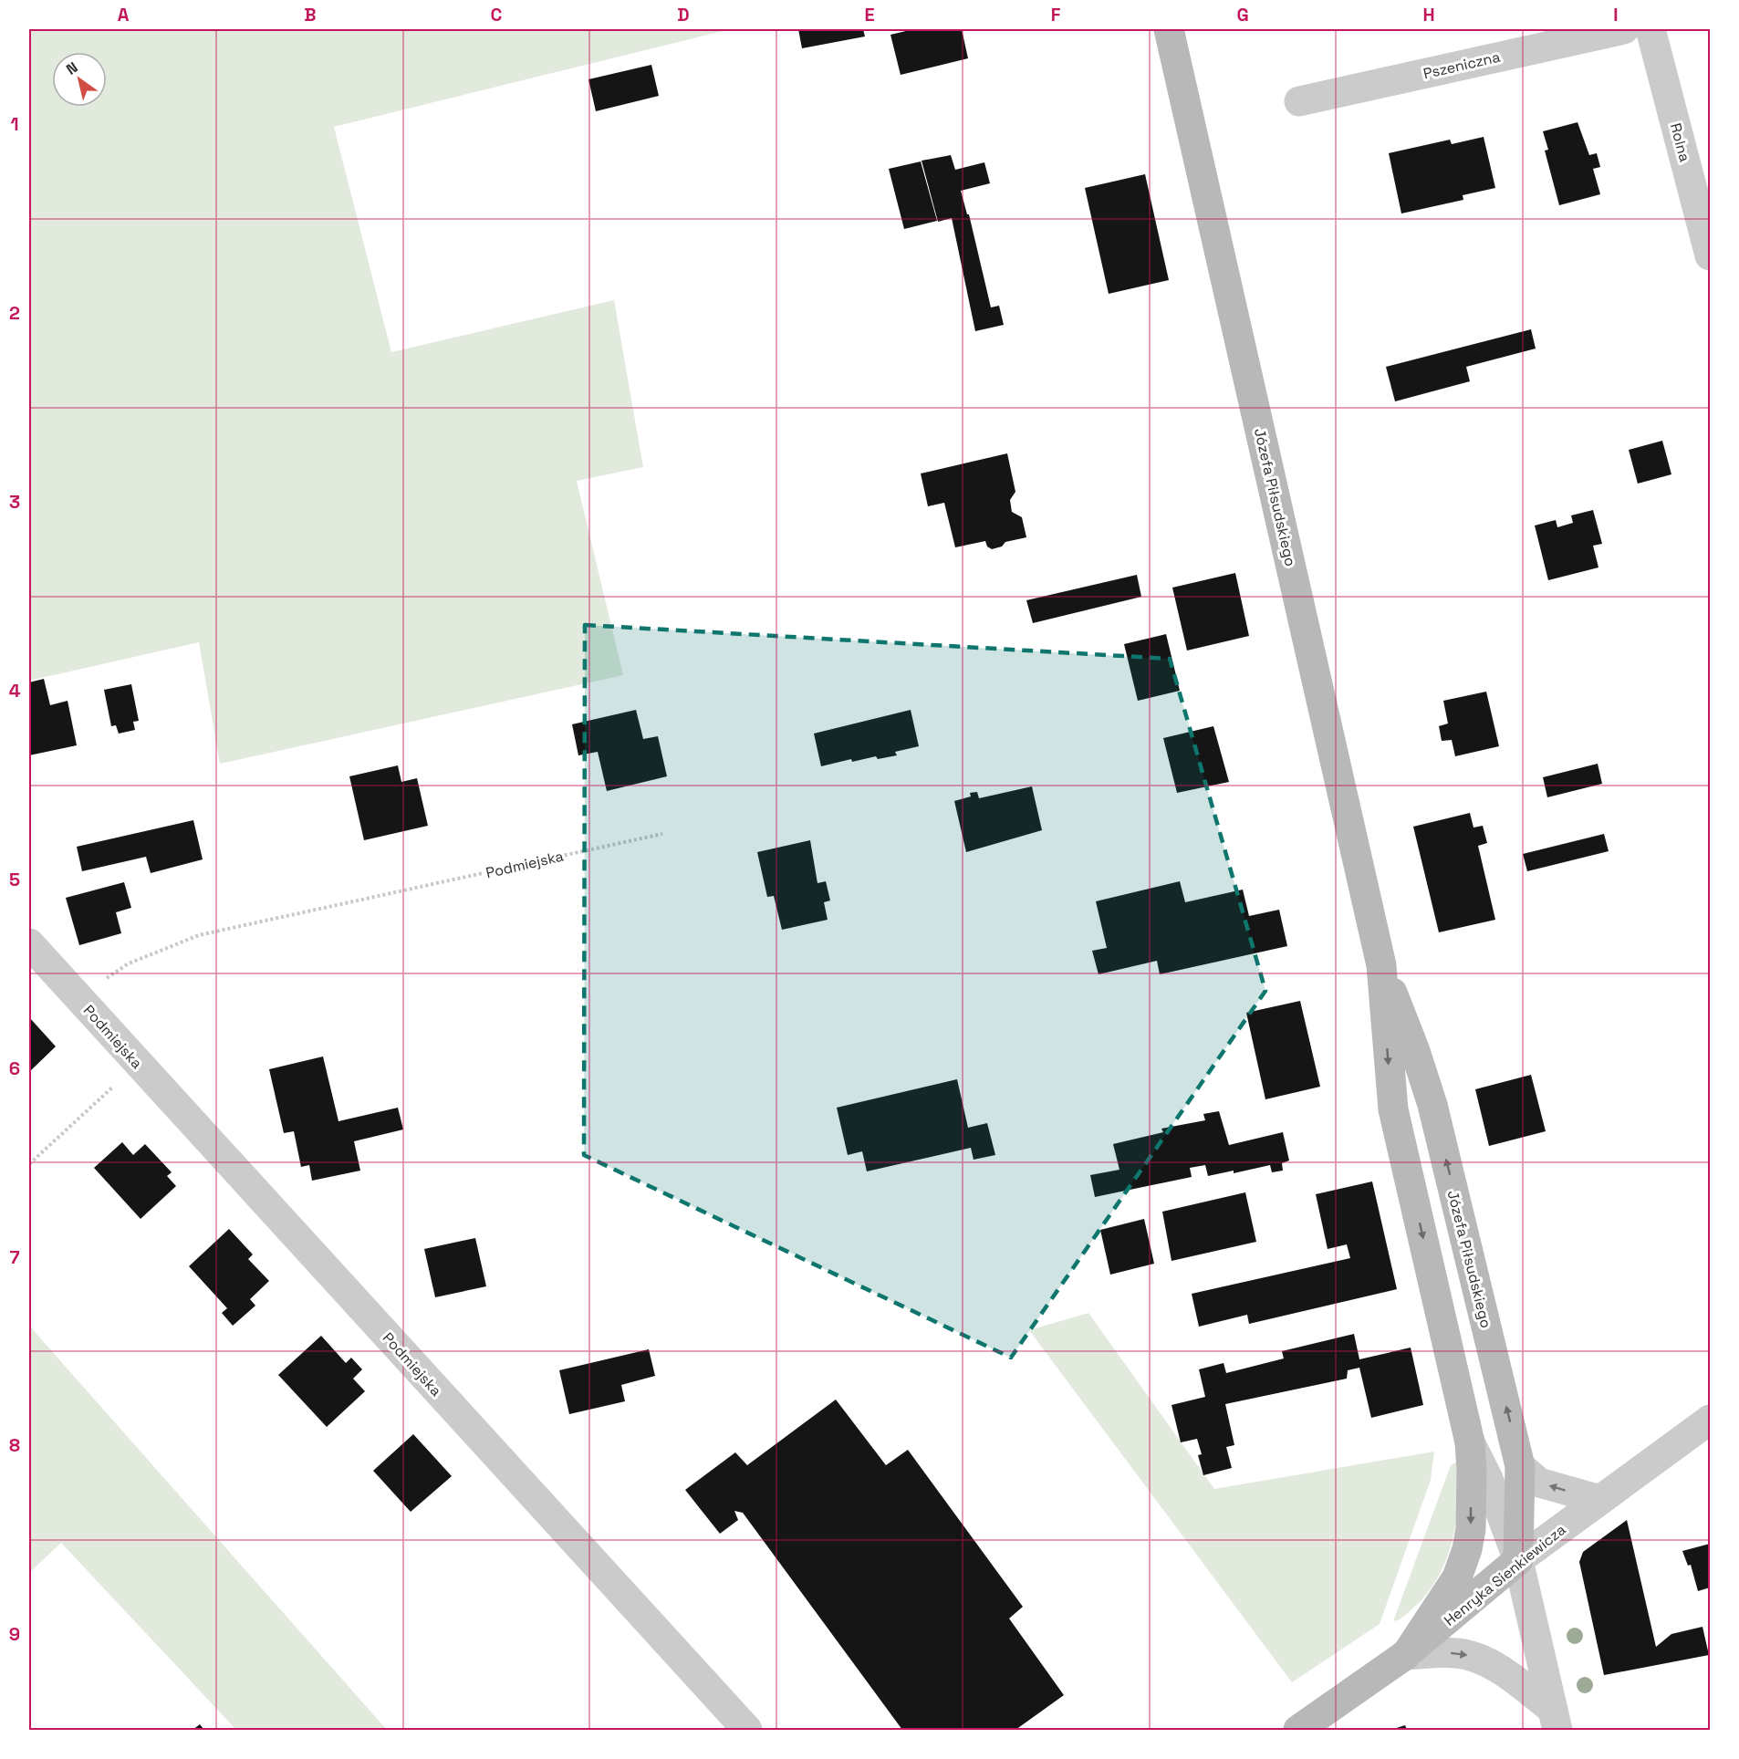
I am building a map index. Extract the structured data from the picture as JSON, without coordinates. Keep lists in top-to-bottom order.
{
  "streets": {
    "main road": ["Józefa Piłsudskiego", "Henryka Sienkiewicza"],
    "street": ["Pszeniczna", "Rolna", "Podmiejska"]
  },
  "crossings": [
    ["Józefa Piłsudskiego", "Henryka Sienkiewicza"]
  ],
  "north": "top left",
  "grid": {
    "columns": [
      "A",
      "B",
      "C",
      "D",
      "E",
      "F",
      "G",
      "H",
      "I"
    ],
    "rows": [
      "1",
      "2",
      "3",
      "4",
      "5",
      "6",
      "7",
      "8",
      "9"
    ]
  }
}
